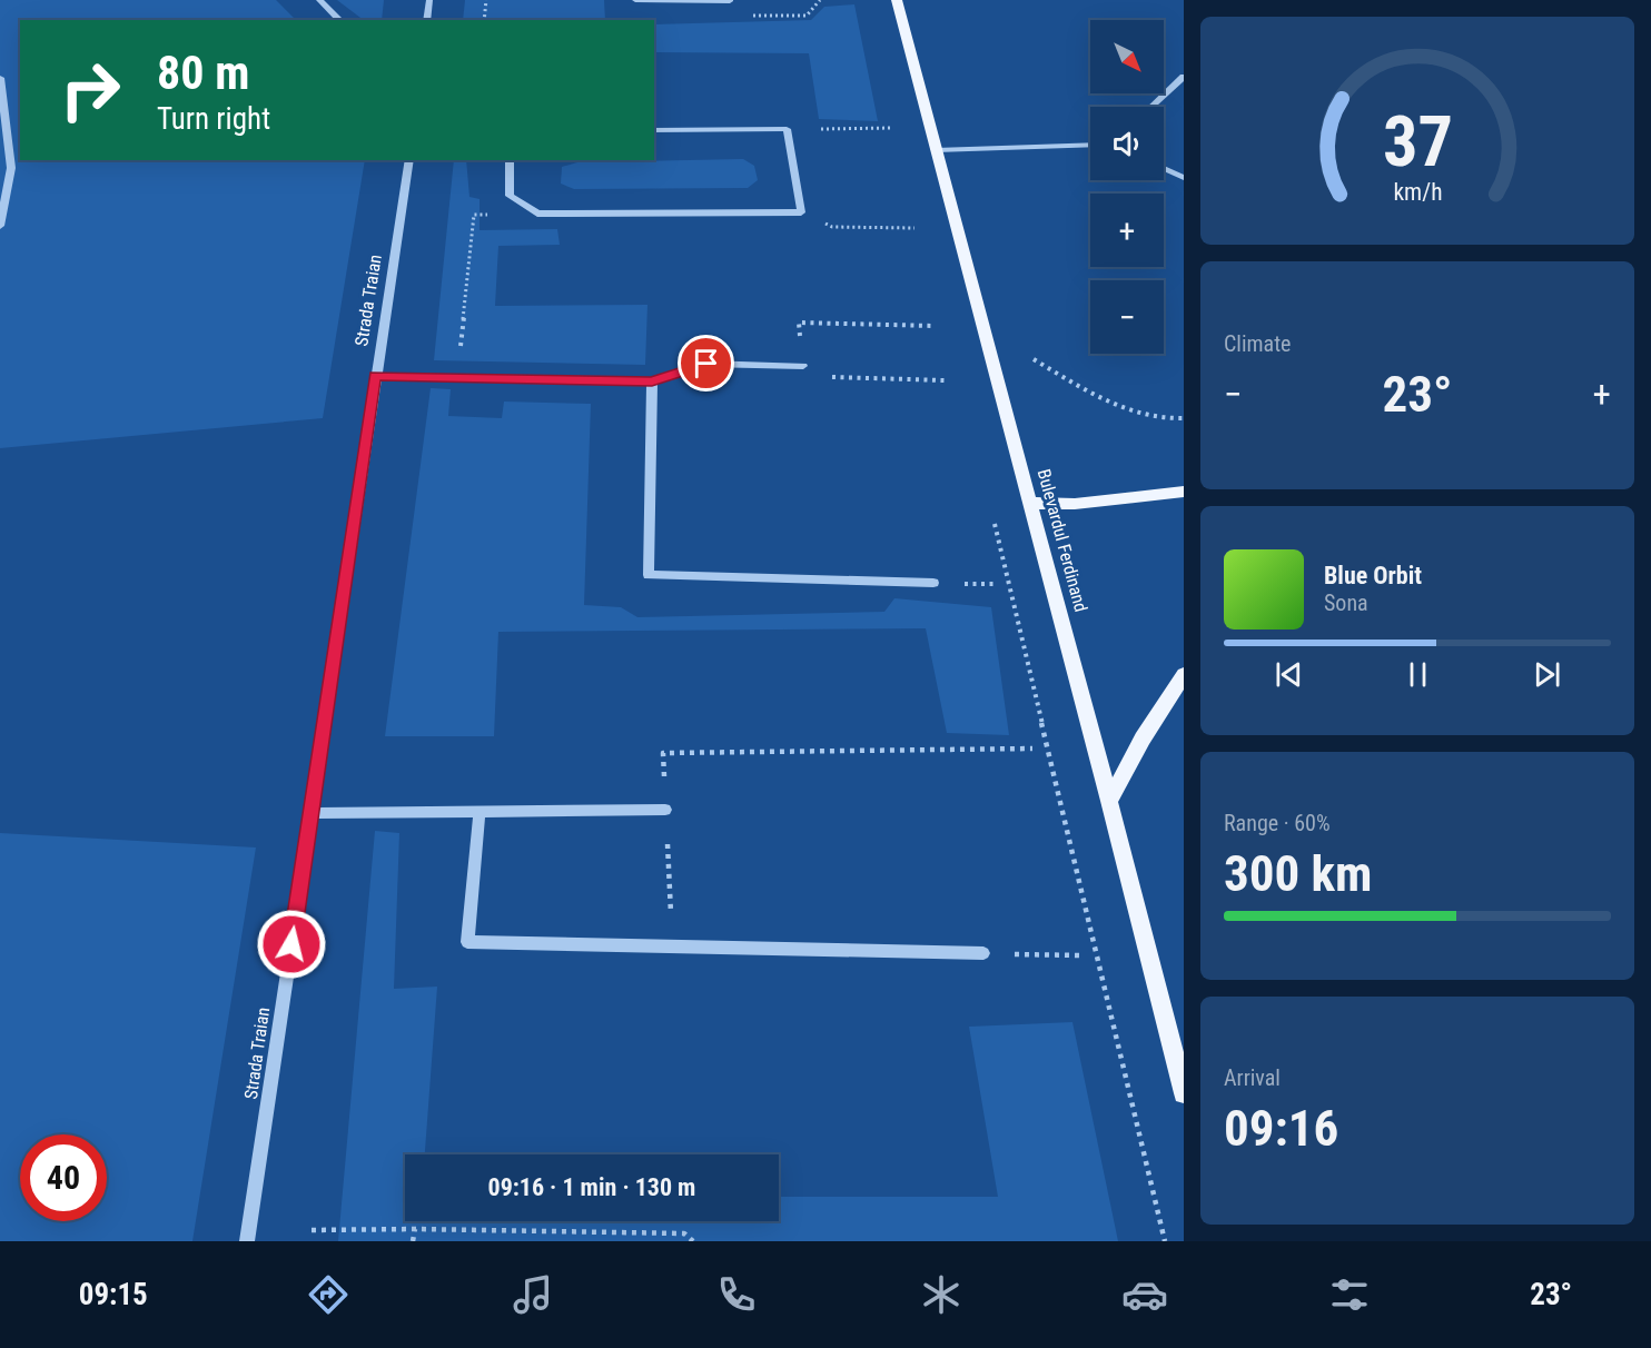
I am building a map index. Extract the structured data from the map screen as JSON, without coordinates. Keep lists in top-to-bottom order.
{
  "streets": {
    "main road": ["Bulevardul Ferdinand"],
    "street": ["Strada Traian"]
  },
  "north": "bottom right",
  "page": {
    "map_buttons": ["+", "−"],
    "turn": ["80 m", "Turn right"],
    "tile": [
      "Climate",
      ["Range · 60%", "300 km"],
      ["Arrival", "09:16"]
    ],
    "heat": ["−", "23°", "+"],
    "song": ["Blue Orbit", "Sona"],
    "limit": "40",
    "trip": "09:16 · 1 min · 130 m",
    "tabs": ["09:15", "23°"],
    "gauge": ["37", "km/h"]
  }
}
